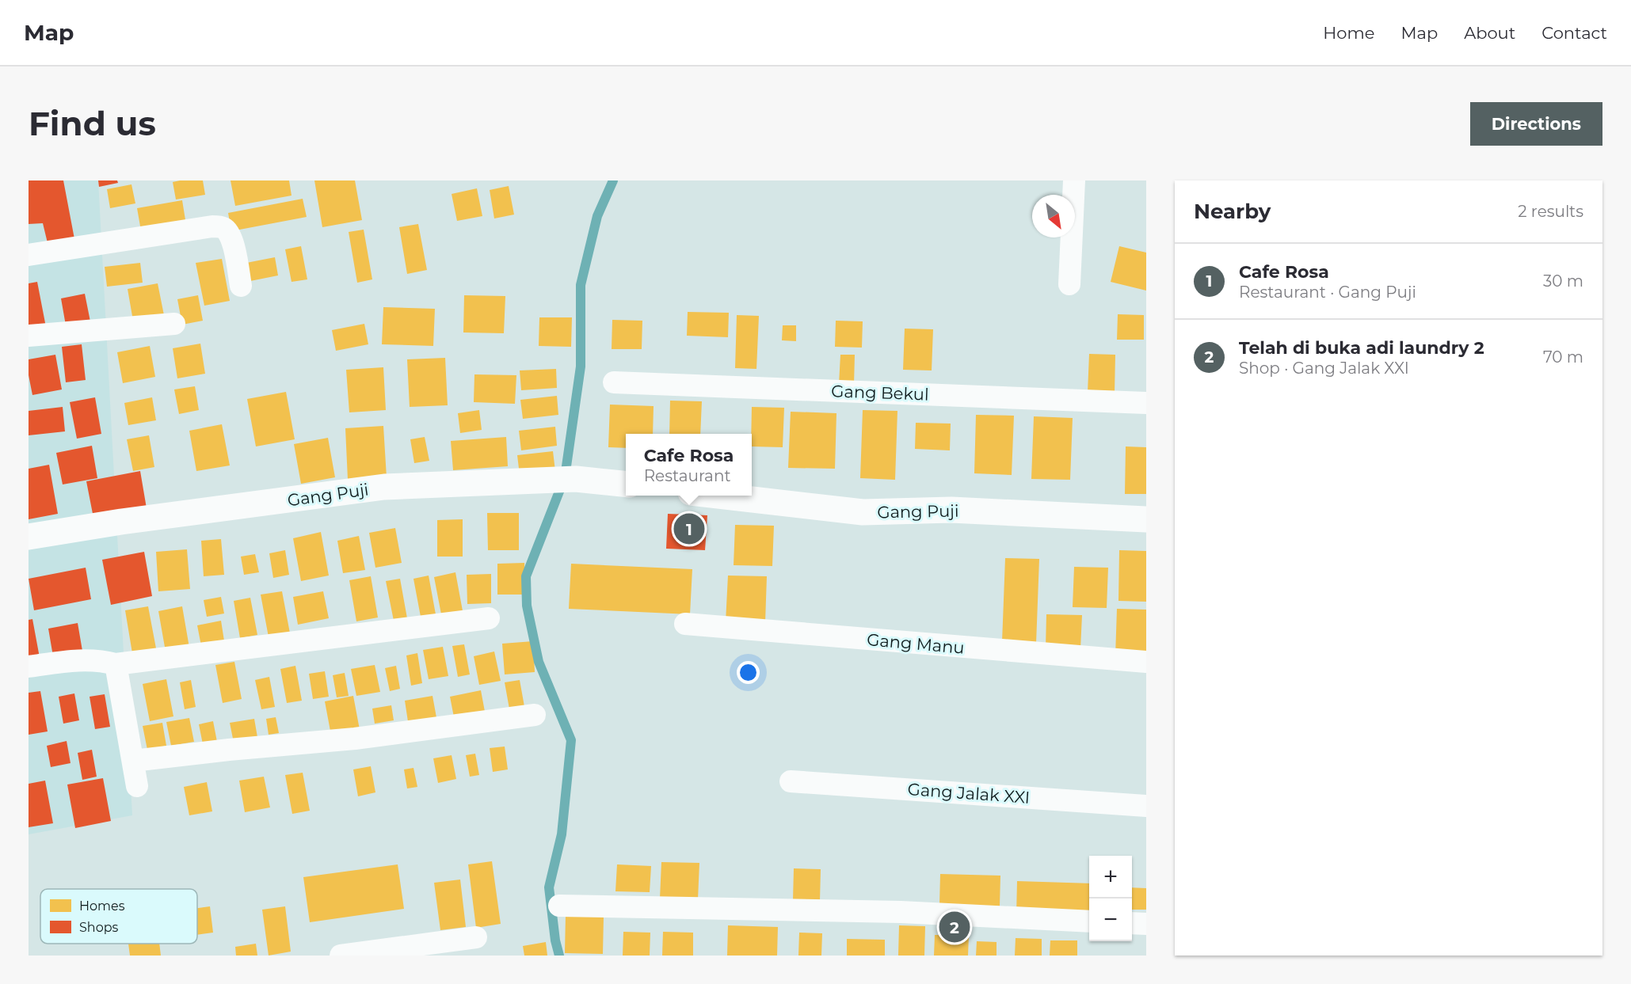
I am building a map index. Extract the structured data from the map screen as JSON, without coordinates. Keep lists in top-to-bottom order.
{
  "streets": {
    "street": [
      "Gang Bekul",
      "Gang Puji",
      "Gang Manu",
      "Gang Jalak XXI"
    ]
  },
  "legend": ["Homes", "Shops"],
  "north": "bottom right",
  "page": {
    "header": "Map",
    "nav": [
      "Home",
      "Map",
      "About",
      "Contact"
    ],
    "buttons": "Directions",
    "title": "Find us",
    "heading": ["Nearby", "2 results"],
    "list": [
      {
        "mark": "1",
        "name": "Cafe Rosa",
        "note": "Restaurant · Gang Puji",
        "value": "30 m"
      },
      {
        "mark": "2",
        "name": "Telah di buka adi laundry 2",
        "note": "Shop · Gang Jalak XXI",
        "value": "70 m"
      }
    ],
    "popup": ["Cafe Rosa", "Restaurant"],
    "pins": ["1", "2"],
    "map_buttons": ["+", "−"]
  }
}
